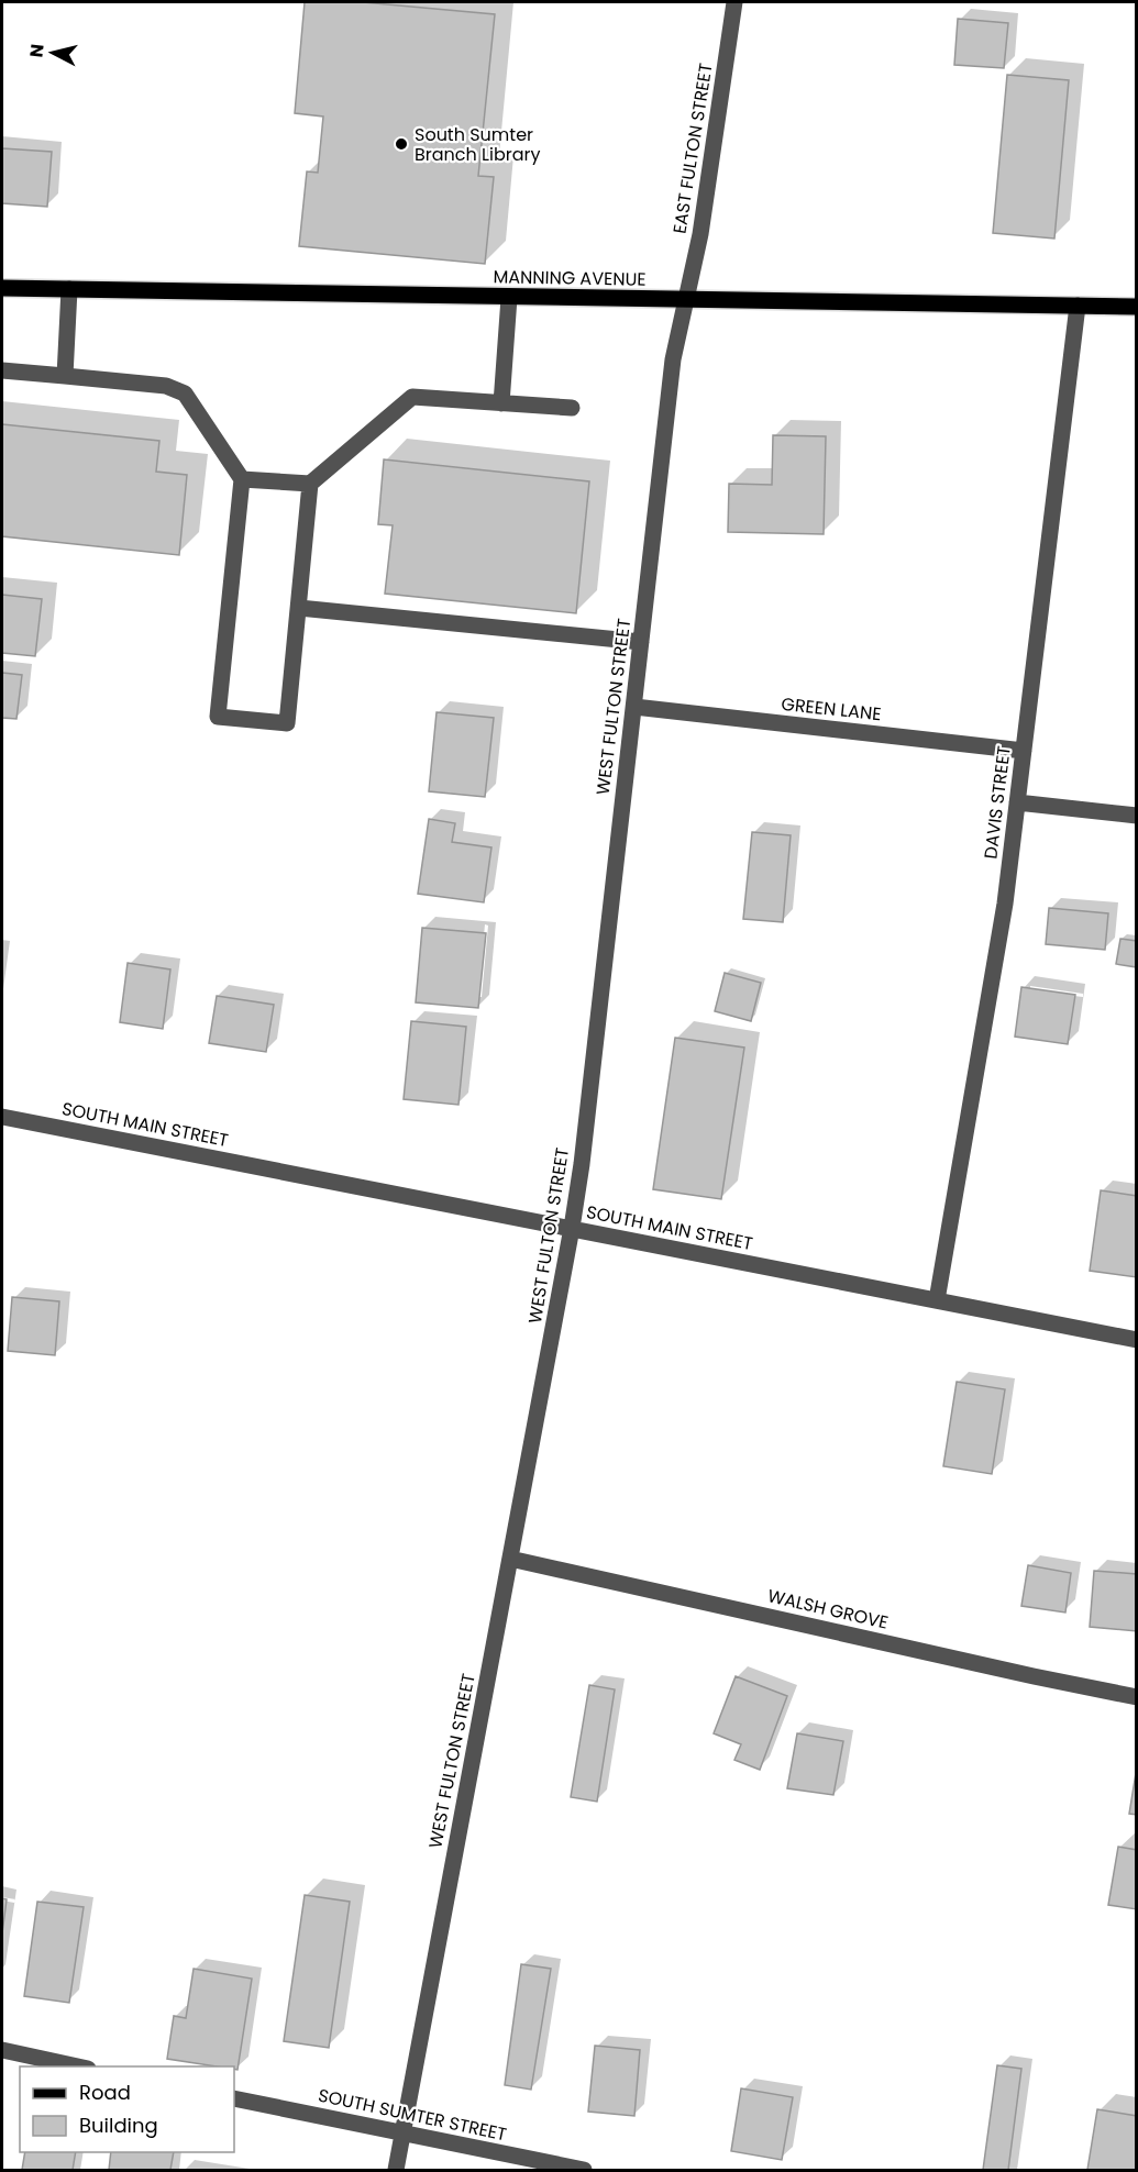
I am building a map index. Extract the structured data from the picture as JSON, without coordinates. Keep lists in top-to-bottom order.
{
  "streets": {
    "main road": ["MANNING AVENUE"],
    "street": [
      "EAST FULTON STREET",
      "WEST FULTON STREET",
      "GREEN LANE",
      "DAVIS STREET",
      "SOUTH MAIN STREET",
      "WALSH GROVE",
      "SOUTH SUMTER STREET"
    ]
  },
  "crossings": [
    ["EAST FULTON STREET", "MANNING AVENUE"],
    ["EAST FULTON STREET", "WEST FULTON STREET"],
    ["MANNING AVENUE", "WEST FULTON STREET"],
    ["MANNING AVENUE", "DAVIS STREET"],
    ["WEST FULTON STREET", "GREEN LANE"],
    ["WEST FULTON STREET", "SOUTH MAIN STREET"],
    ["WEST FULTON STREET", "WALSH GROVE"],
    ["WEST FULTON STREET", "SOUTH SUMTER STREET"],
    ["GREEN LANE", "DAVIS STREET"],
    ["DAVIS STREET", "SOUTH MAIN STREET"]
  ],
  "places": ["South Sumter Branch Library"],
  "legend": ["Road", "Building"],
  "north": "left"
}
